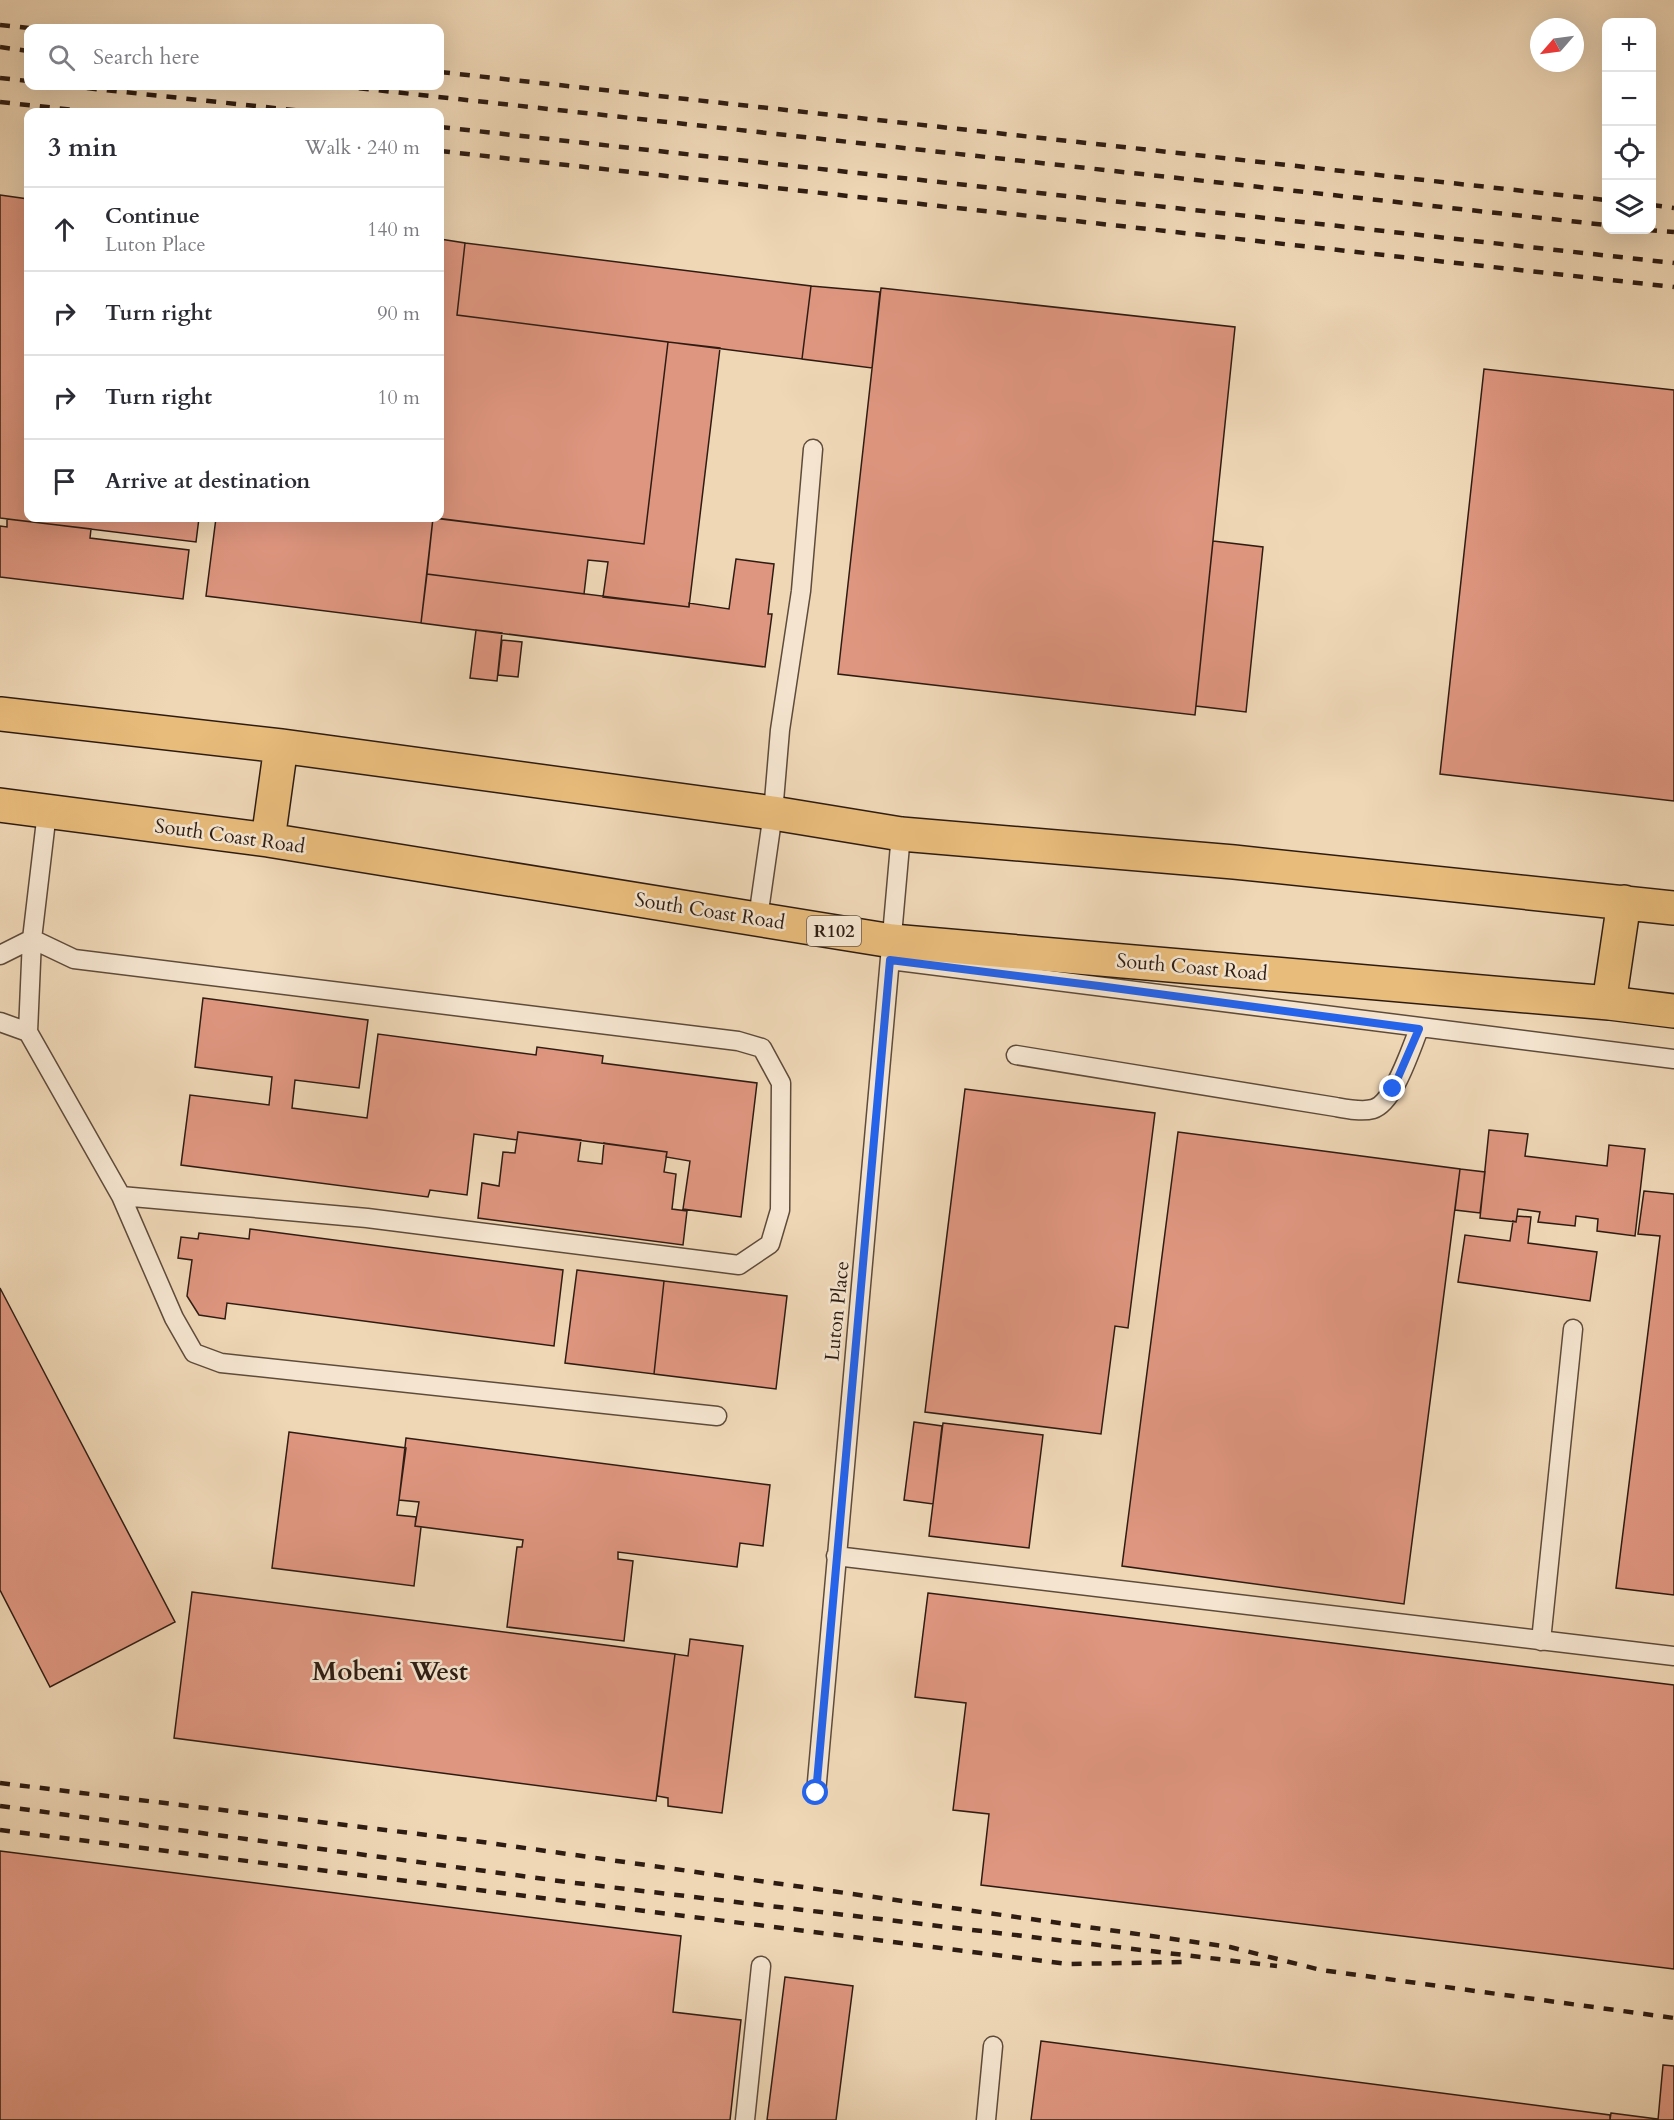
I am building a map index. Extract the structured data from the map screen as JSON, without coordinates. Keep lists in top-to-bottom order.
{
  "streets": {
    "highway": ["South Coast Road", "R102"],
    "lane": ["Luton Place"]
  },
  "crossings": [
    ["South Coast Road", "Luton Place"]
  ],
  "districts": ["Mobeni West"],
  "north": "bottom left",
  "page": {
    "map_buttons": ["+", "−"],
    "search": "Search here",
    "heading": ["3 min", "Walk · 240 m"],
    "list": [
      ["Continue", "Luton Place", "140 m"],
      ["Turn right", "90 m"],
      ["Turn right", "10 m"],
      "Arrive at destination"
    ]
  }
}
